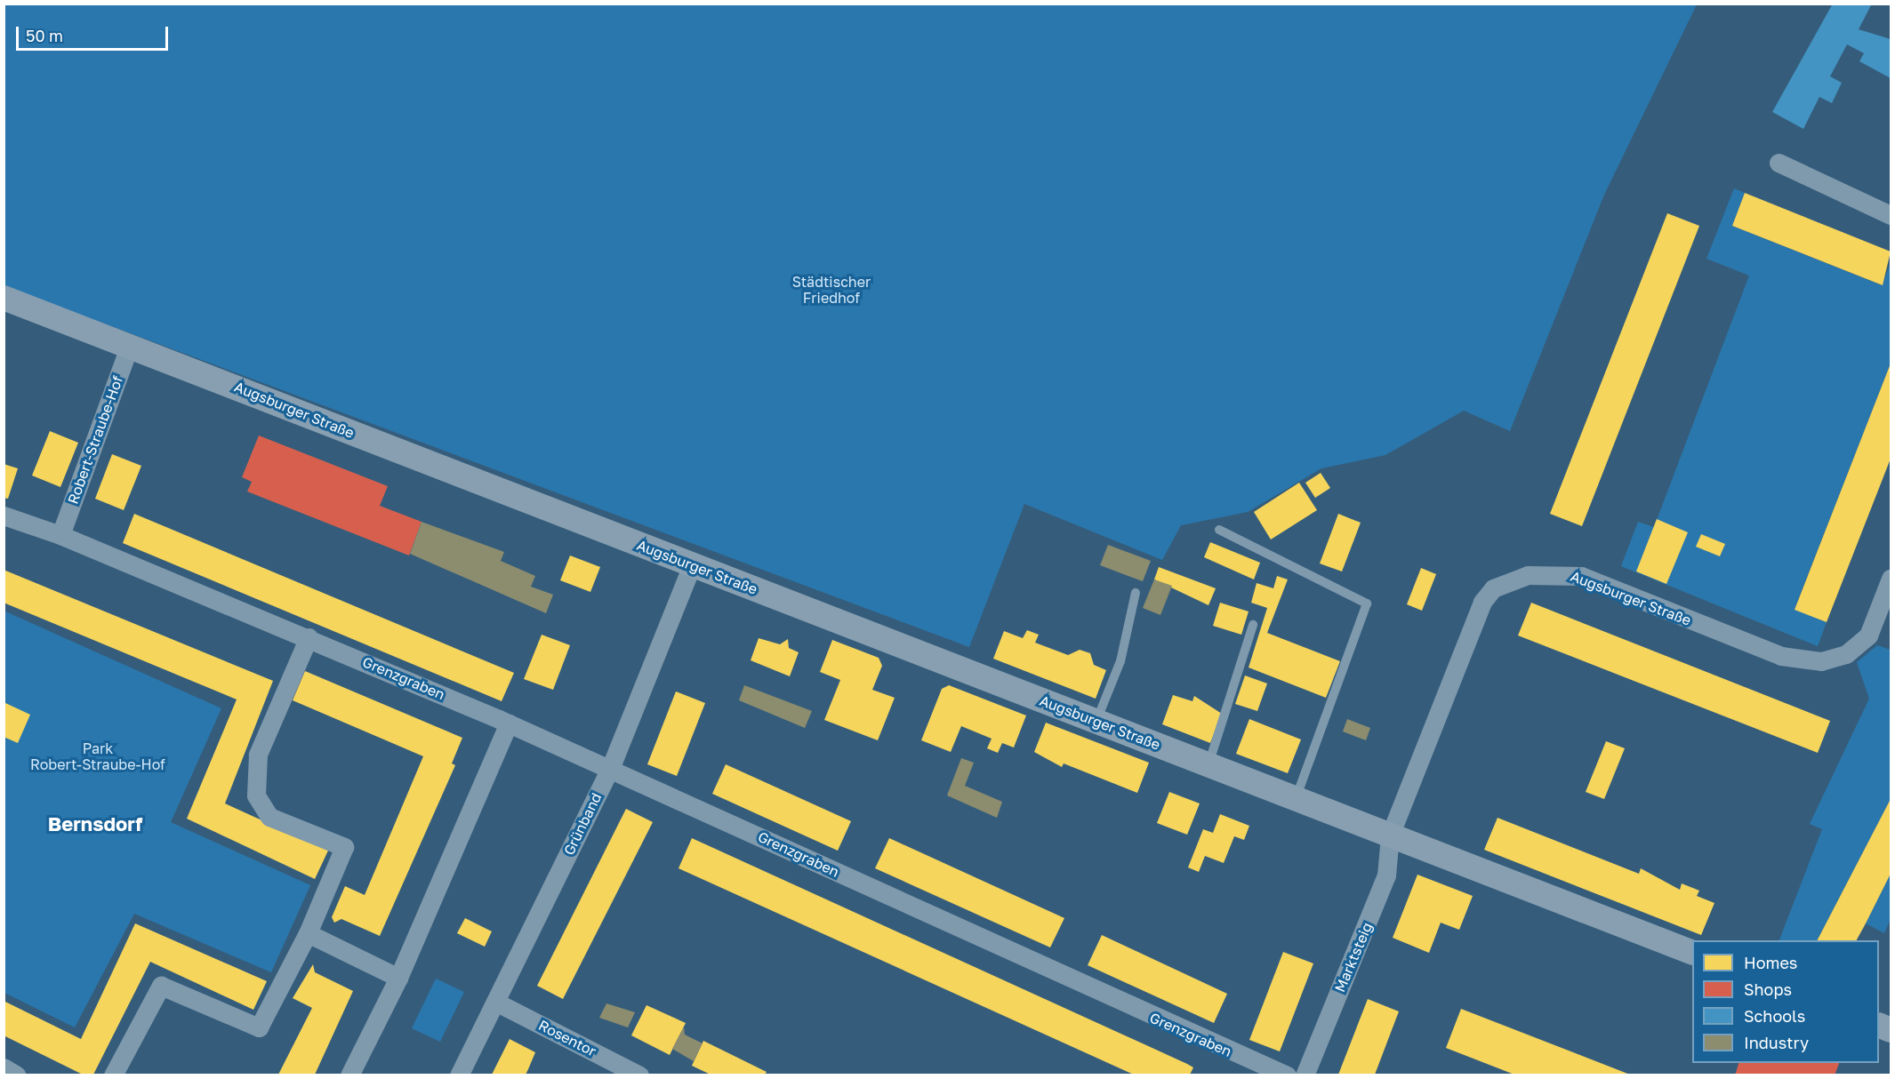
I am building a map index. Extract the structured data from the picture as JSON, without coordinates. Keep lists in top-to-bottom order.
{
  "streets": {
    "street": [
      "Augsburger Straße",
      "Robert-Straube-Hof",
      "Grenzgraben",
      "Grünband",
      "Marktsteig",
      "Rosentor"
    ]
  },
  "crossings": [
    ["Augsburger Straße", "Robert-Straube-Hof"],
    ["Augsburger Straße", "Grünband"],
    ["Augsburger Straße", "Marktsteig"],
    ["Robert-Straube-Hof", "Grenzgraben"],
    ["Grenzgraben", "Grünband"],
    ["Grünband", "Rosentor"]
  ],
  "districts": ["Bernsdorf"],
  "parks": ["Städtischer Friedhof", "Park Robert-Straube-Hof"],
  "legend": [
    "Homes",
    "Shops",
    "Schools",
    "Industry"
  ],
  "scale_bar": "50 m"
}
